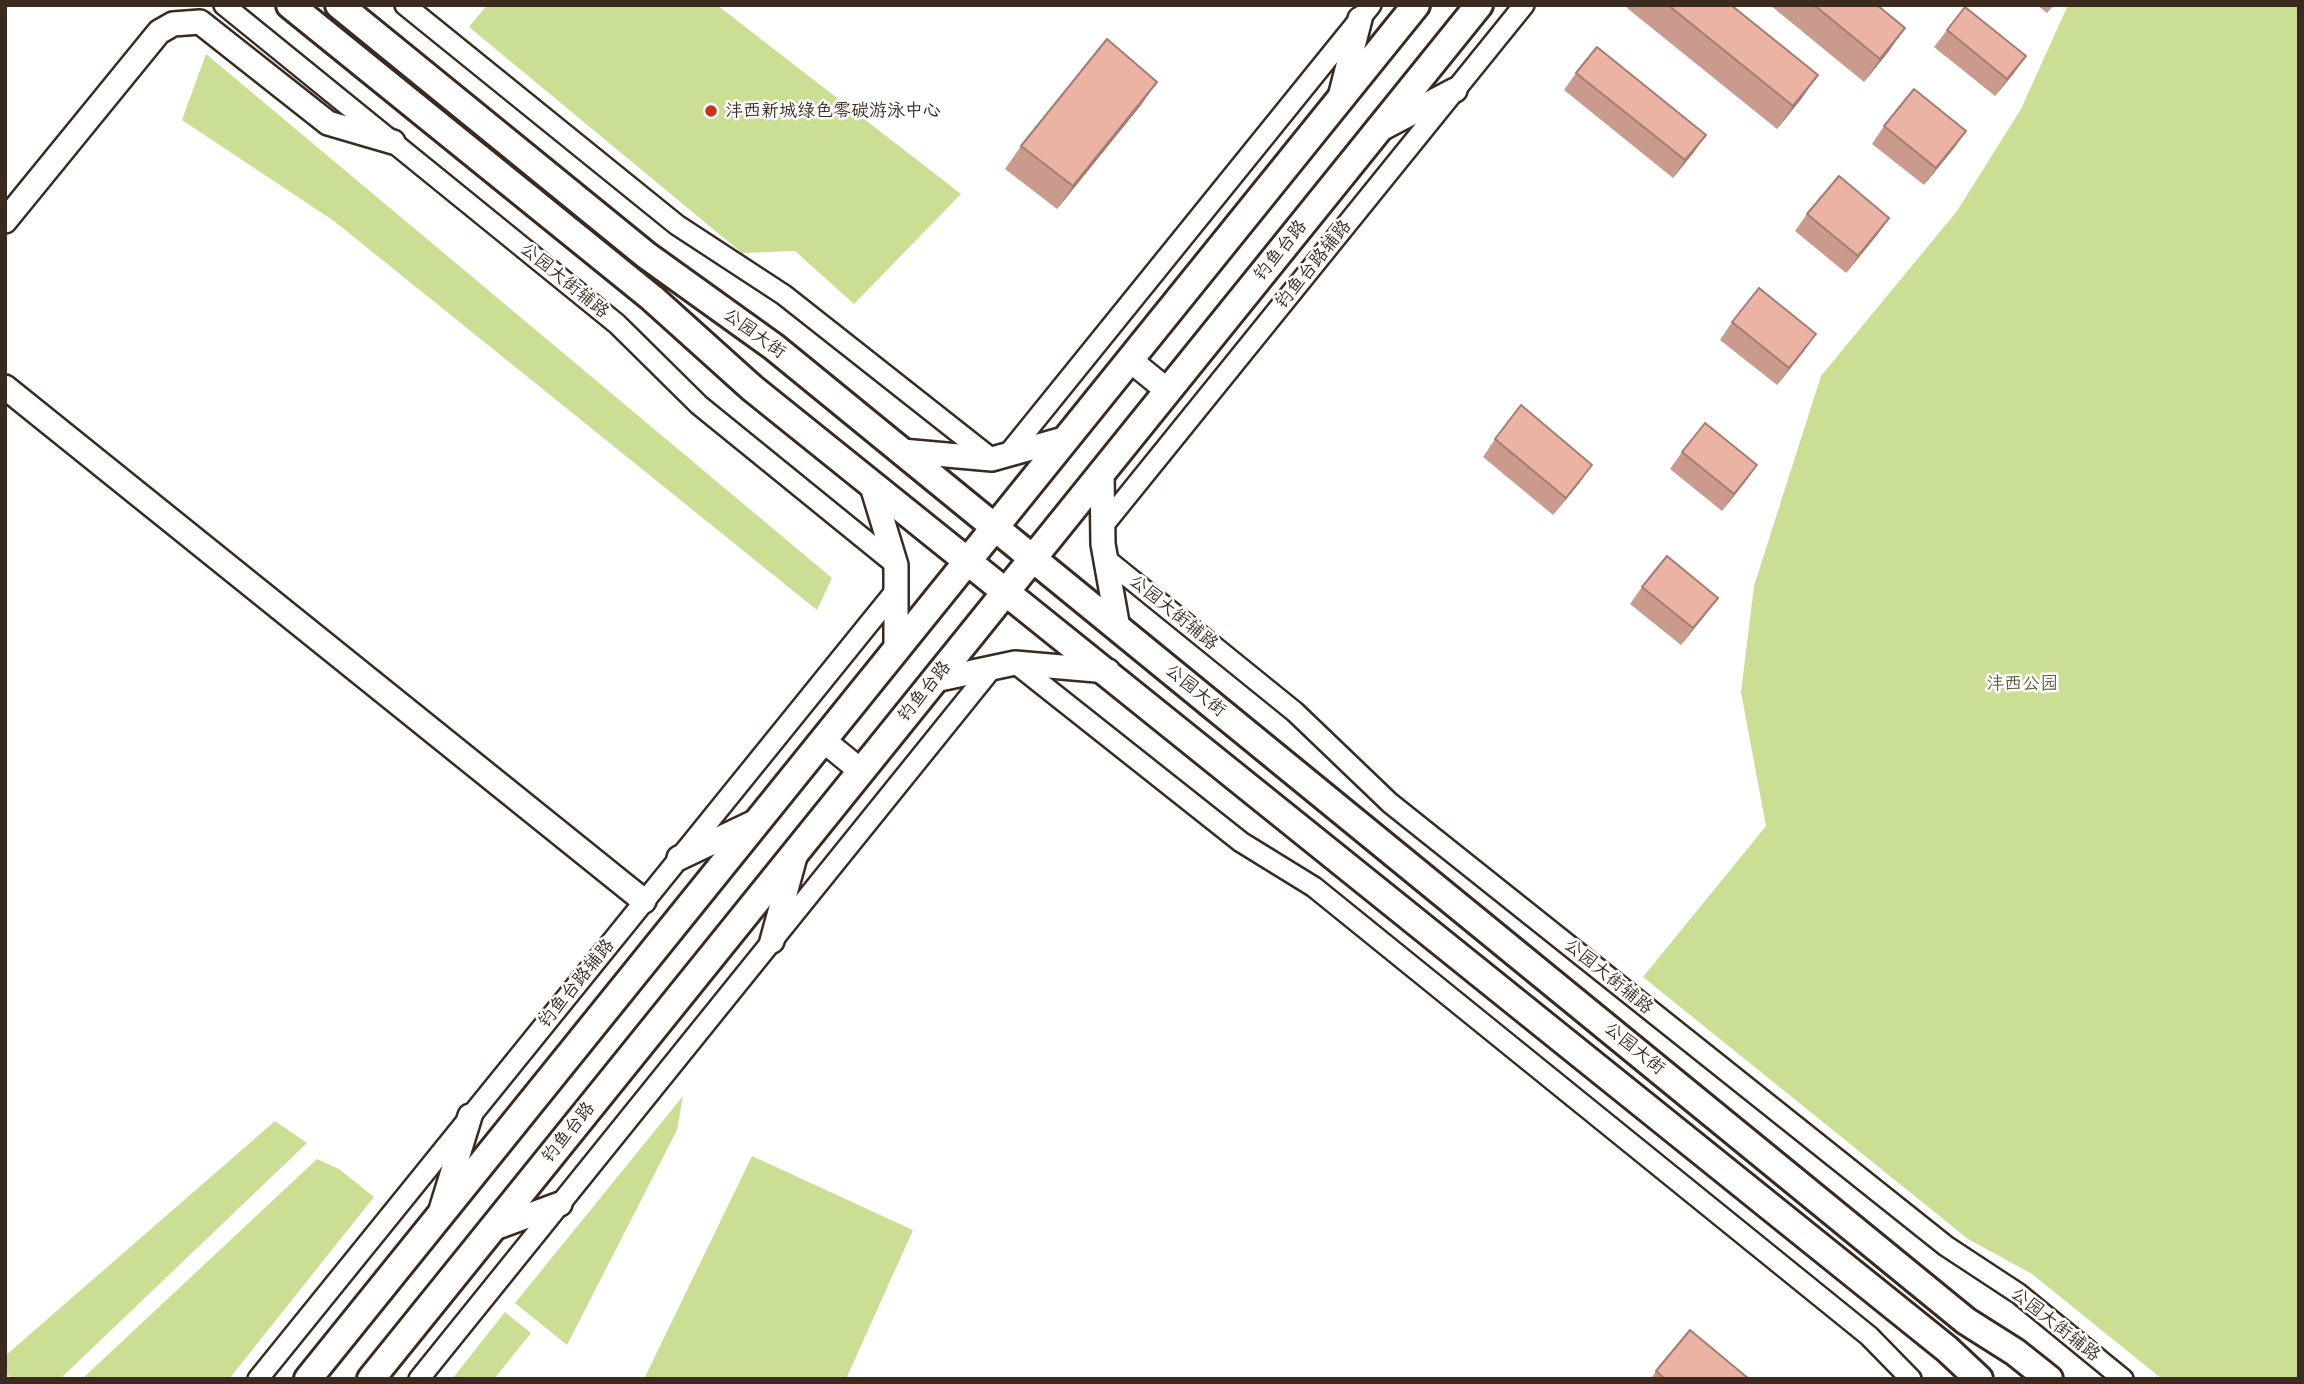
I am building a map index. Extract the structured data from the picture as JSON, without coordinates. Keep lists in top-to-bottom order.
{
  "streets": {
    "main road": ["钓鱼台路", "公园大街"],
    "street": ["钓鱼台路辅路", "公园大街辅路"]
  },
  "crossings": [
    ["钓鱼台路", "公园大街"]
  ],
  "parks": ["沣西公园"],
  "places": ["沣西新城绿色零碳游泳中心"]
}
